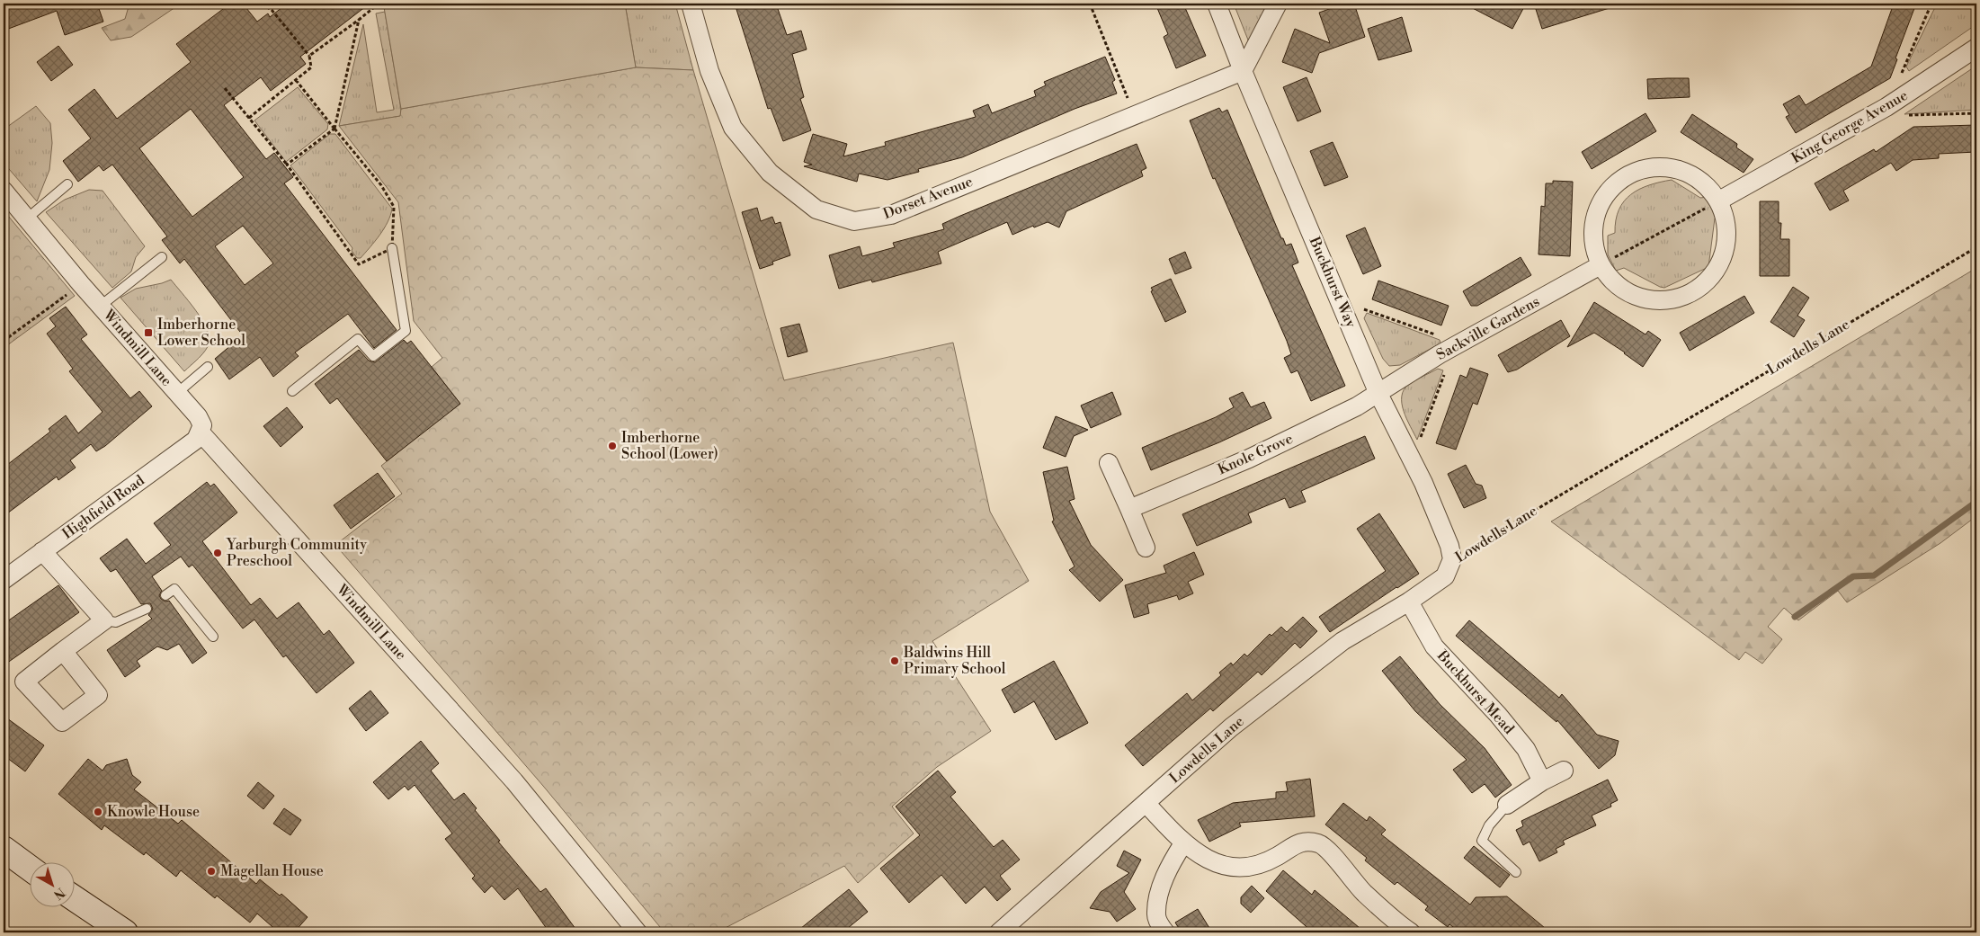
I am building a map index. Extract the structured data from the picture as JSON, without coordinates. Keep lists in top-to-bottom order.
{
  "streets": {
    "street": [
      "King George Avenue",
      "Dorset Avenue",
      "Buckhurst Way",
      "Sackville Gardens",
      "Lowdells Lane",
      "Windmill Lane",
      "Knole Grove",
      "Highfield Road",
      "Buckhurst Mead"
    ]
  },
  "crossings": [
    ["Dorset Avenue", "Buckhurst Way"],
    ["Buckhurst Way", "Sackville Gardens"],
    ["Buckhurst Way", "Lowdells Lane"],
    ["Buckhurst Way", "Knole Grove"],
    ["Sackville Gardens", "Knole Grove"],
    ["Lowdells Lane", "Buckhurst Mead"],
    ["Windmill Lane", "Highfield Road"]
  ],
  "places": {
    "transit": ["Imberhorne Lower School"],
    "other": [
      "Imberhorne School (Lower)",
      "Yarburgh Community Preschool",
      "Baldwins Hill Primary School",
      "Knowle House",
      "Magellan House"
    ]
  },
  "north": "bottom right"
}
